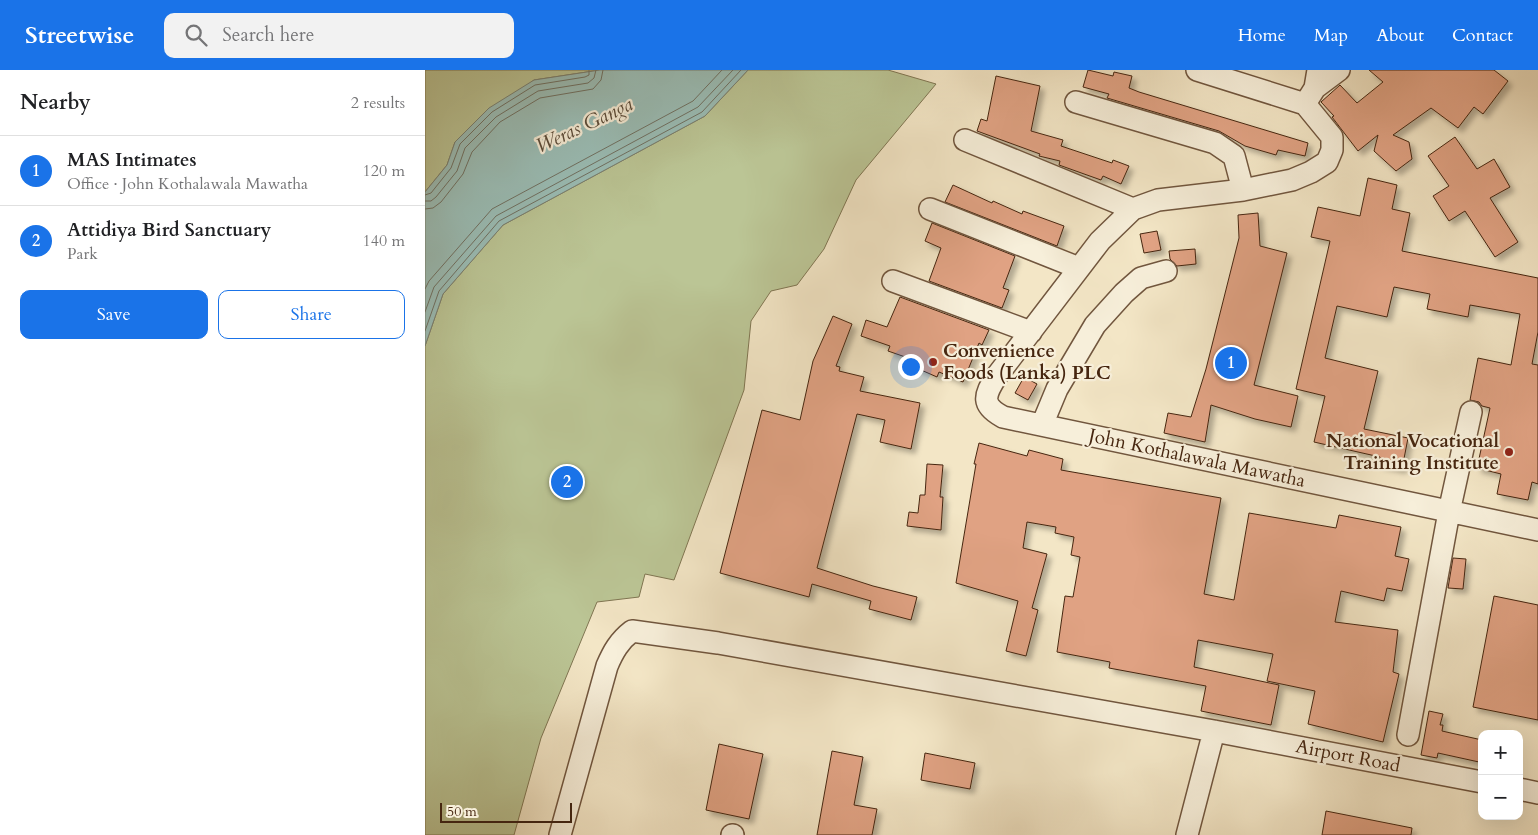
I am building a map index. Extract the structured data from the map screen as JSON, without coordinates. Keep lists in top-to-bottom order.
{
  "streets": {
    "street": ["John Kothalawala Mawatha", "Airport Road"]
  },
  "water": ["Weras Ganga"],
  "places": ["Convenience Foods (Lanka) PLC", "National Vocational Training Institute"],
  "scale_bar": "50 m",
  "page": {
    "header": "Streetwise",
    "search": "Search here",
    "nav": [
      "Home",
      "Map",
      "About",
      "Contact"
    ],
    "heading": ["Nearby", "2 results"],
    "list": [
      {
        "mark": "1",
        "name": "MAS Intimates",
        "note": "Office · John Kothalawala Mawatha",
        "value": "120 m"
      },
      {
        "mark": "2",
        "name": "Attidiya Bird Sanctuary",
        "note": "Park",
        "value": "140 m"
      }
    ],
    "buttons": ["Save", "Share"],
    "pins": ["1", "2"],
    "map_buttons": ["+", "−"],
    "scale": "50 m"
  }
}
